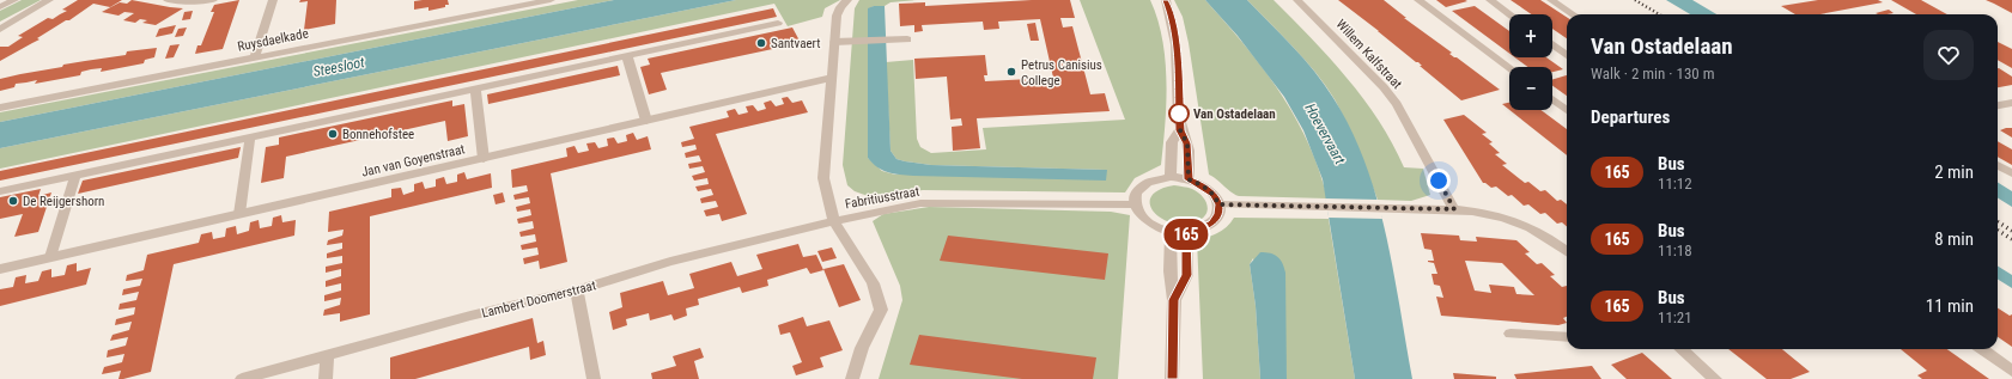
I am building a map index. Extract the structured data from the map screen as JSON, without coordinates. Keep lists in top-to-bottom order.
{
  "streets": {
    "street": [
      "Ruysdaelkade",
      "Willem Kalfstraat",
      "Jan van Goyenstraat",
      "Fabritiusstraat",
      "Lambert Doomerstraat"
    ]
  },
  "crossings": [
    ["Jan van Goyenstraat", "Fabritiusstraat"],
    ["Fabritiusstraat", "Lambert Doomerstraat"]
  ],
  "water": ["Steesloot", "Hoevervaart"],
  "places": [
    "Santvaert",
    "Petrus Canisius College",
    "Van Ostadelaan",
    "Bonnehofstee",
    "De Reijgershorn"
  ],
  "lines": ["bus line 165"],
  "page": {
    "on_map": "165",
    "map_buttons": ["+", "−"],
    "heading": [
      ["Van Ostadelaan", "Walk · 2 min · 130 m"],
      "Departures"
    ],
    "list": [
      {
        "mark": "165",
        "name": "Bus",
        "note": "11:12",
        "value": "2 min"
      },
      {
        "mark": "165",
        "name": "Bus",
        "note": "11:18",
        "value": "8 min"
      },
      {
        "mark": "165",
        "name": "Bus",
        "note": "11:21",
        "value": "11 min"
      }
    ]
  }
}
